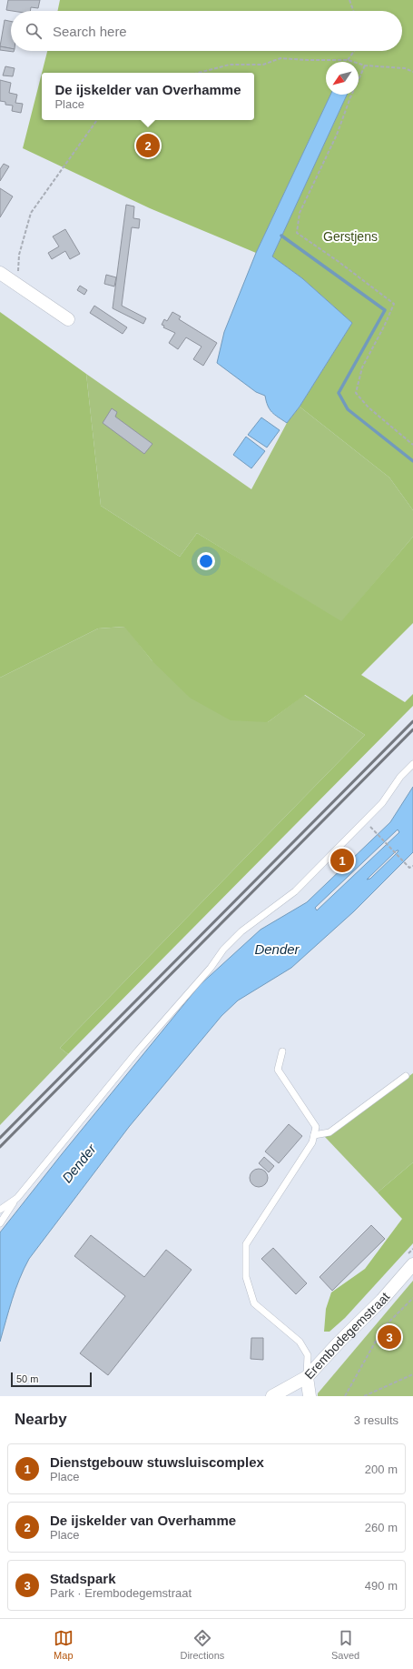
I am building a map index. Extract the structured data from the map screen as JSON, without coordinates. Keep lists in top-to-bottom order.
{
  "streets": {
    "street": ["Erembodegemstraat"]
  },
  "water": ["Dender"],
  "parks": ["Gerstjens"],
  "scale_bar": "50 m",
  "north": "bottom left",
  "page": {
    "search": "Search here",
    "popup": ["De ijskelder van Overhamme", "Place"],
    "pins": ["2", "1", "3"],
    "scale": "50 m",
    "heading": ["Nearby", "3 results"],
    "list": [
      {
        "mark": "1",
        "name": "Dienstgebouw stuwsluiscomplex",
        "note": "Place",
        "value": "200 m"
      },
      {
        "mark": "2",
        "name": "De ijskelder van Overhamme",
        "note": "Place",
        "value": "260 m"
      },
      {
        "mark": "3",
        "name": "Stadspark",
        "note": "Park · Erembodegemstraat",
        "value": "490 m"
      }
    ],
    "nav": ["Map", "Directions", "Saved"]
  }
}
